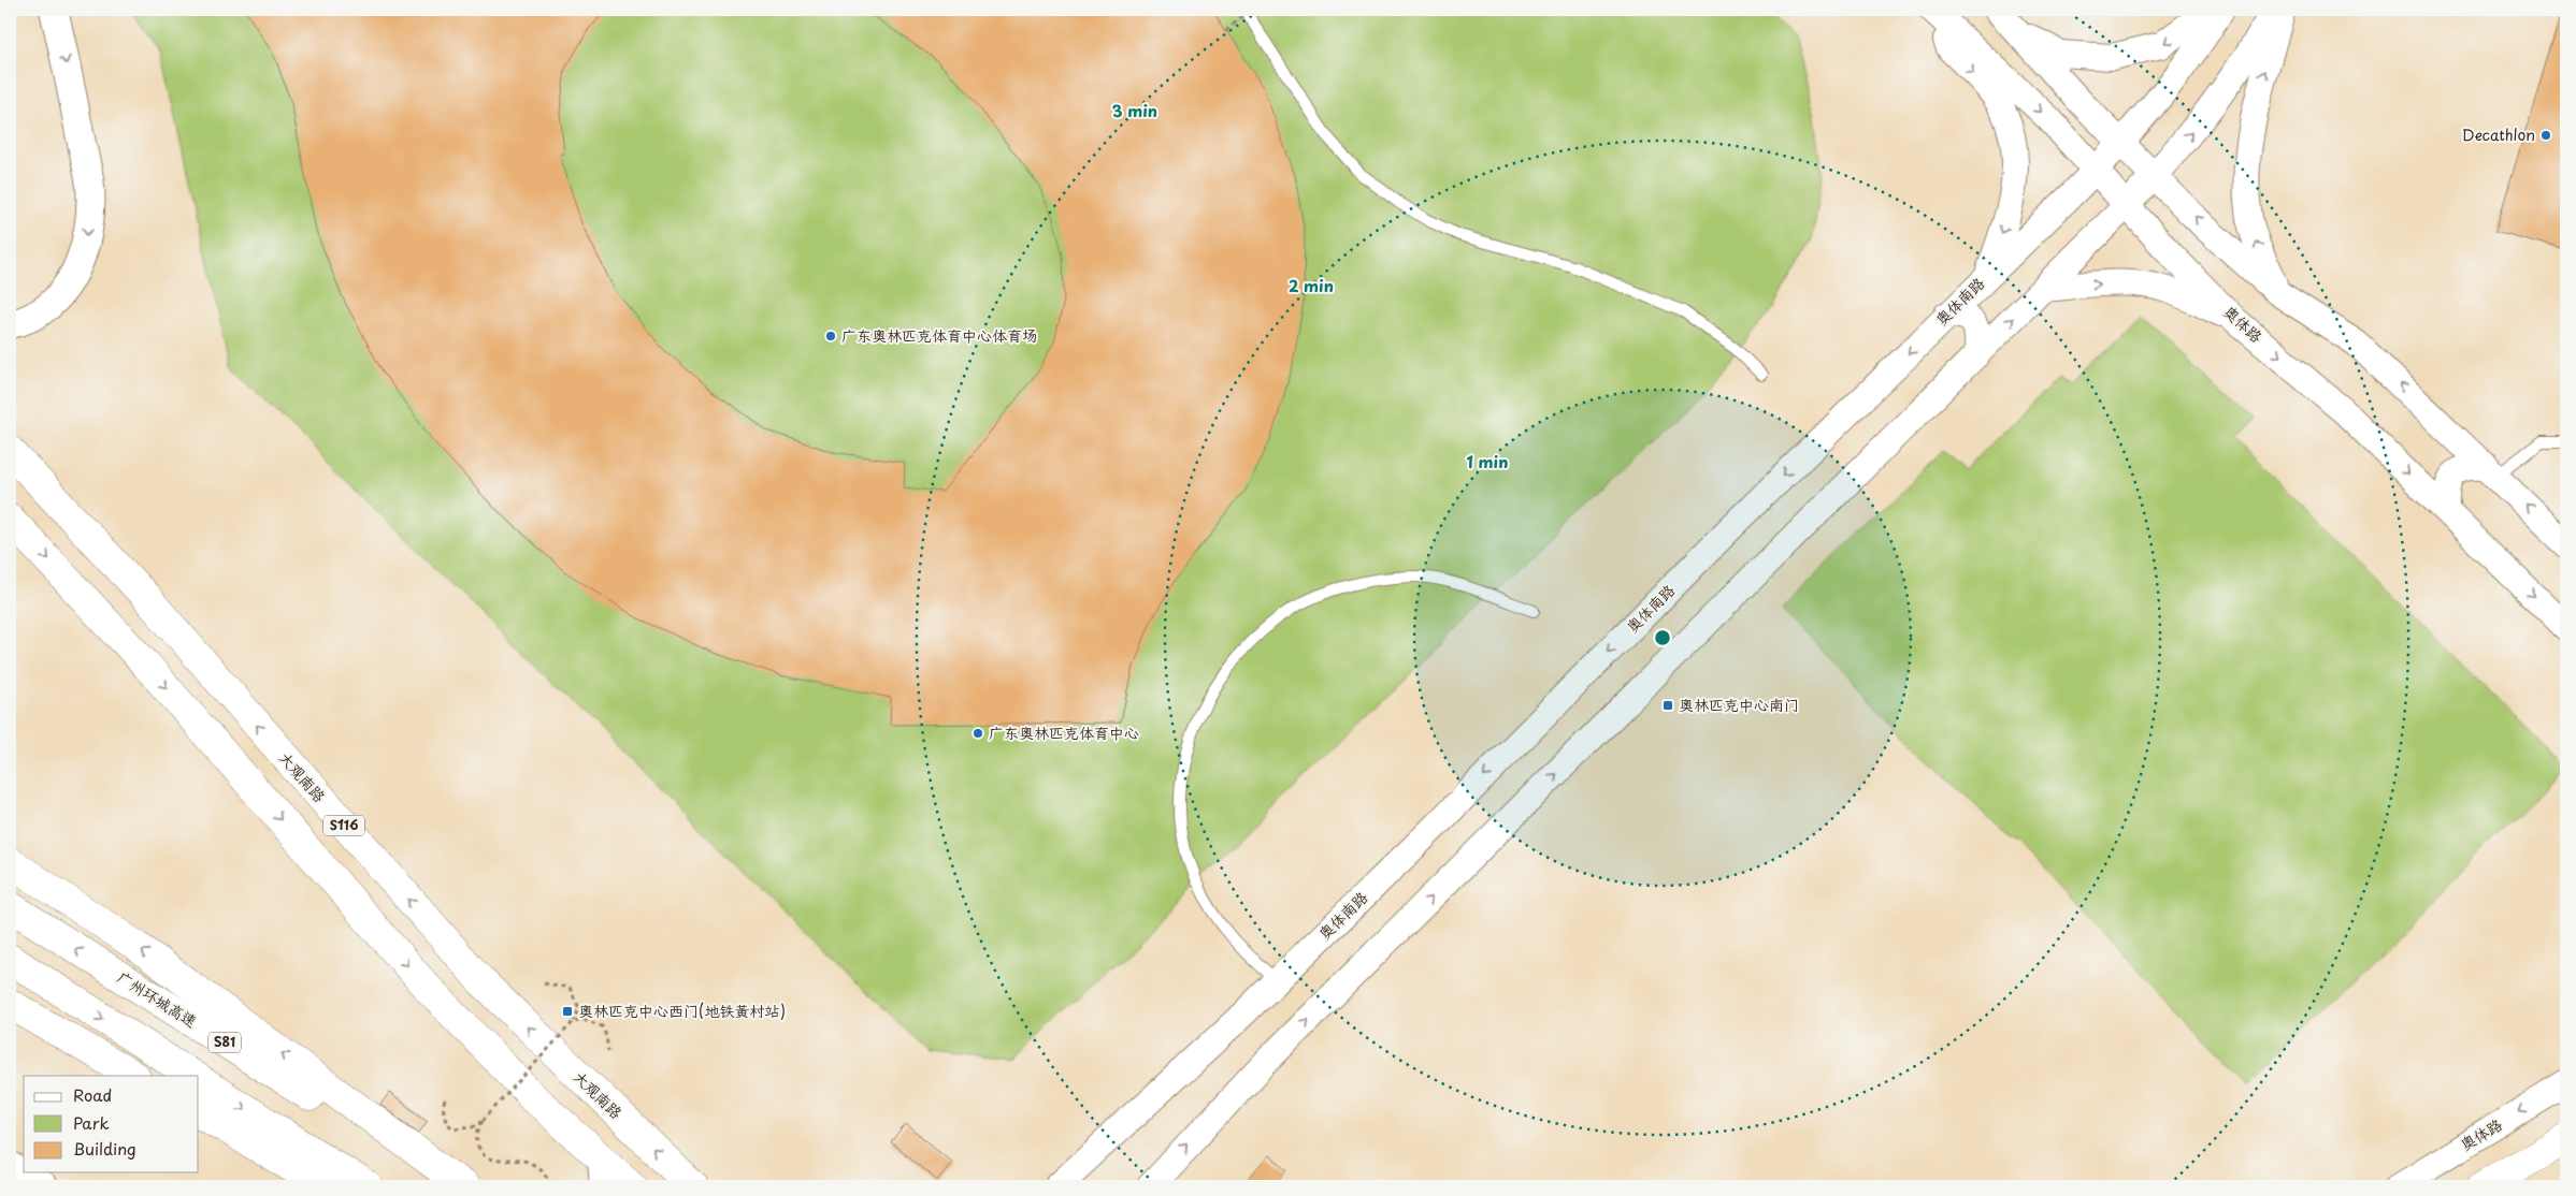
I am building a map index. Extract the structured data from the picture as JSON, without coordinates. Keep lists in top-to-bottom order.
{
  "streets": {
    "main road": [
      "大观南路",
      "S116",
      "广州环城高速",
      "S81"
    ],
    "street": ["奥体南路", "奥体路"]
  },
  "crossings": [
    ["奥体南路", "奥体路"]
  ],
  "places": {
    "other": ["Decathlon", "广东奥林匹克体育中心体育场", "广东奥林匹克体育中心"],
    "transit": ["奥林匹克中心南门", "奥林匹克中心西门(地铁黄村站)"]
  },
  "legend": ["Road", "Park", "Building"],
  "rings": ["3 min", "2 min", "1 min"]
}
